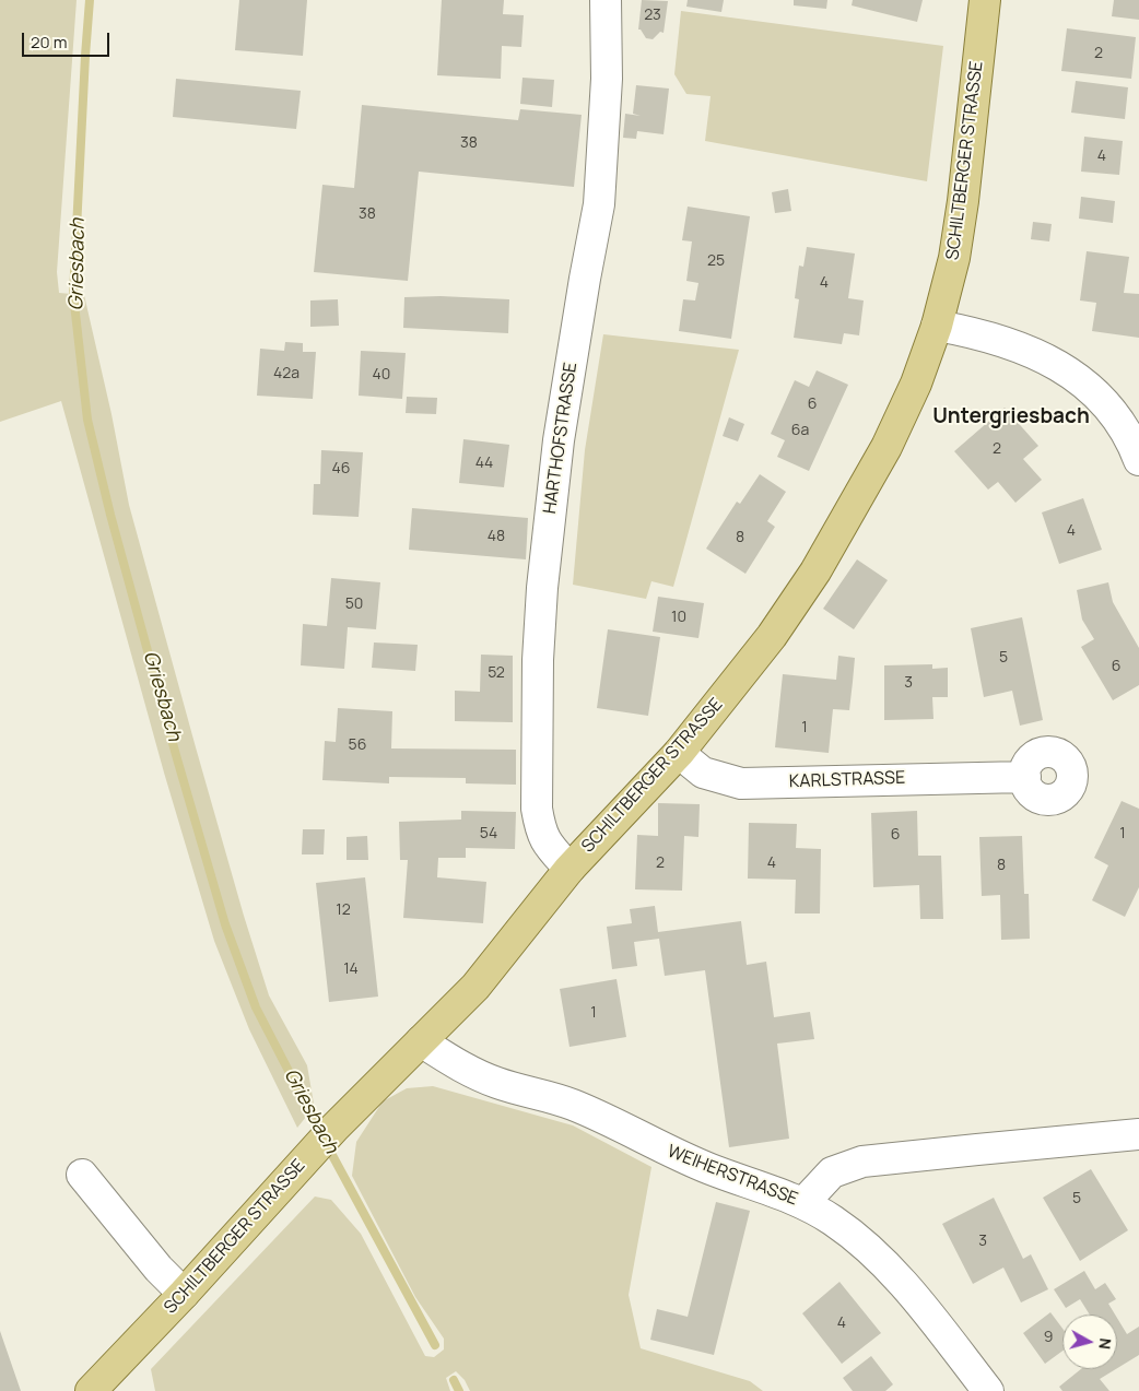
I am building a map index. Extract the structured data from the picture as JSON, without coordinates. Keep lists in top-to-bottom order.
{
  "streets": {
    "main road": ["SCHILTBERGER STRASSE"],
    "street": ["HARTHOFSTRASSE", "KARLSTRASSE", "WEIHERSTRASSE"]
  },
  "crossings": [
    ["SCHILTBERGER STRASSE", "HARTHOFSTRASSE"],
    ["SCHILTBERGER STRASSE", "KARLSTRASSE"],
    ["SCHILTBERGER STRASSE", "WEIHERSTRASSE"]
  ],
  "districts": ["Untergriesbach"],
  "water": ["Griesbach"],
  "house_numbers": [
    "23",
    "2",
    "38",
    "4",
    "38",
    "25",
    "4",
    "42a",
    "40",
    "6",
    "6a",
    "2",
    "44",
    "46",
    "4",
    "48",
    "8",
    "50",
    "10",
    "5",
    "6",
    "52",
    "3",
    "1",
    "56",
    "54",
    "1",
    "6",
    "2",
    "4",
    "8",
    "12",
    "14",
    "1",
    "5",
    "3",
    "4",
    "9"
  ],
  "scale_bar": "20 m",
  "north": "right"
}
